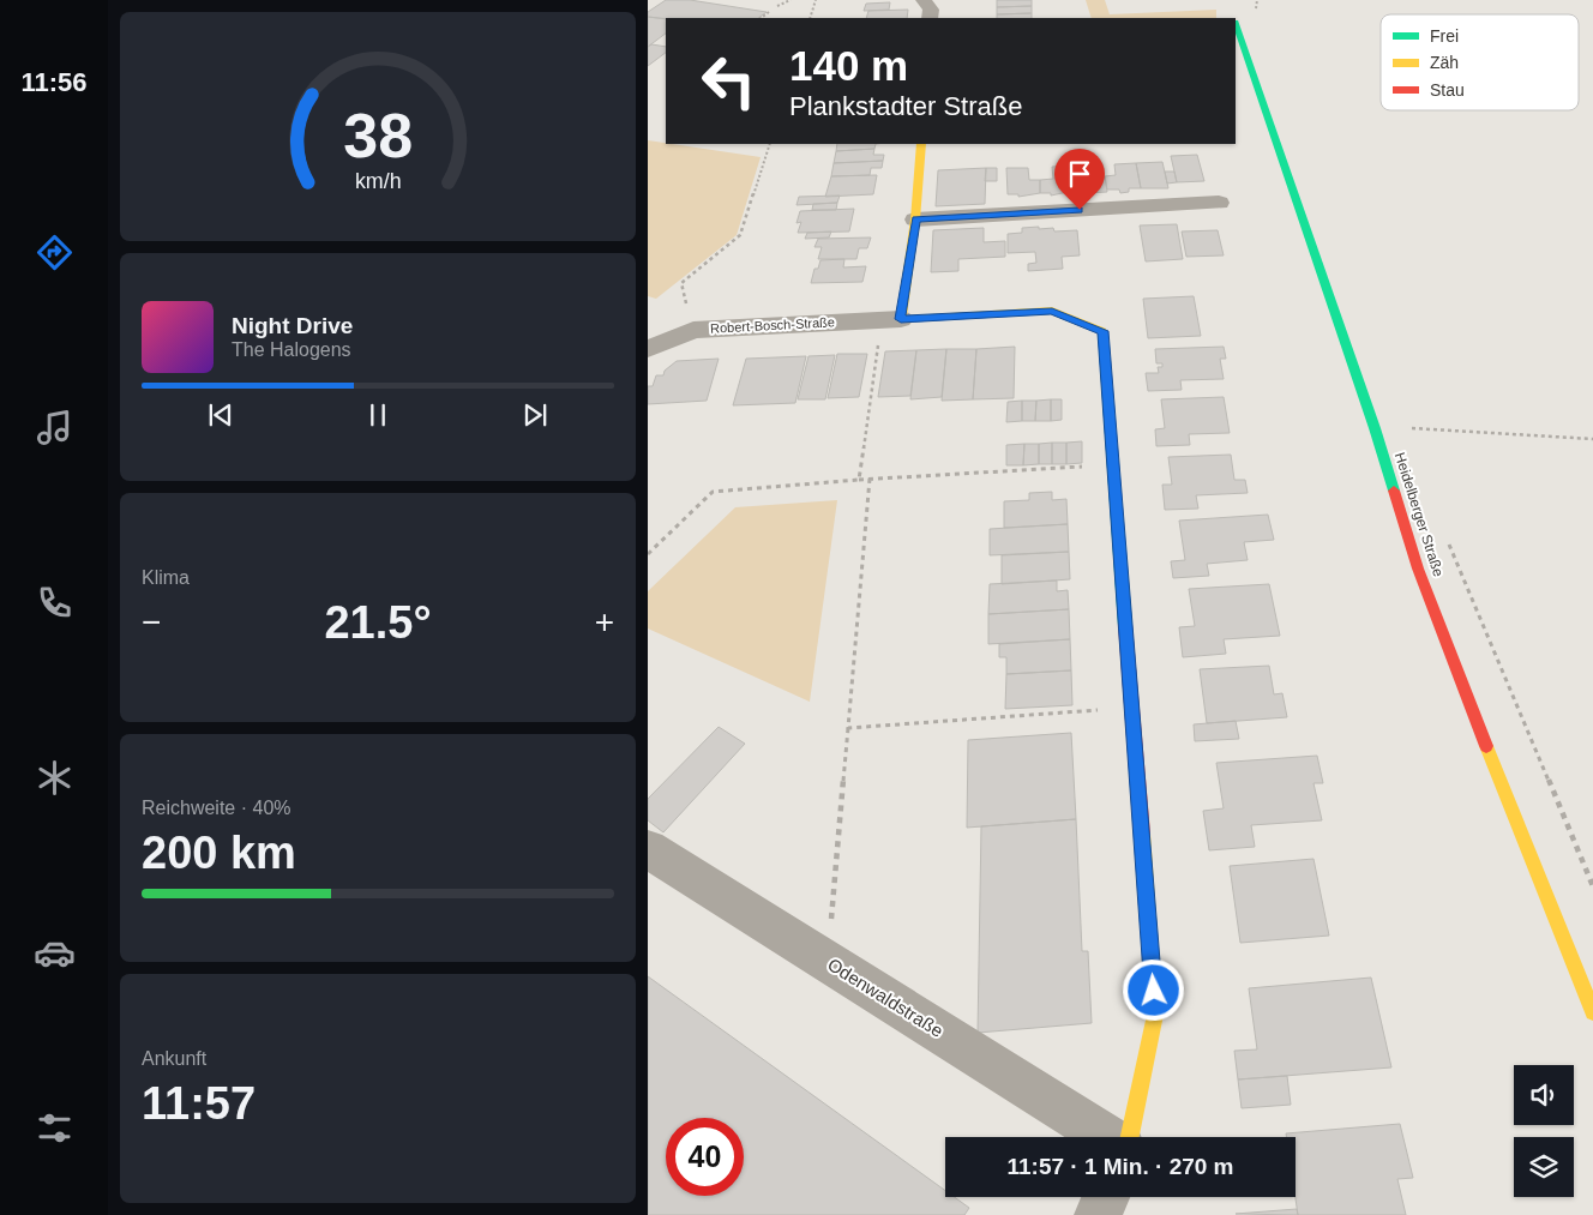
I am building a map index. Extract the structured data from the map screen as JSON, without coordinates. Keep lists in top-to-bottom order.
{
  "streets": {
    "street": ["Robert-Bosch-Straße", "Heidelberger Straße", "Odenwaldstraße"]
  },
  "legend": ["Frei", "Zäh", "Stau"],
  "page": {
    "tabs": "11:56",
    "turn": ["140 m", "Plankstadter Straße"],
    "song": ["Night Drive", "The Halogens"],
    "tile": [
      "Klima",
      ["Reichweite · 40%", "200 km"],
      ["Ankunft", "11:57"]
    ],
    "heat": ["−", "21.5°", "+"],
    "limit": "40",
    "trip": "11:57 · 1 Min. · 270 m",
    "gauge": ["38", "km/h"]
  }
}
